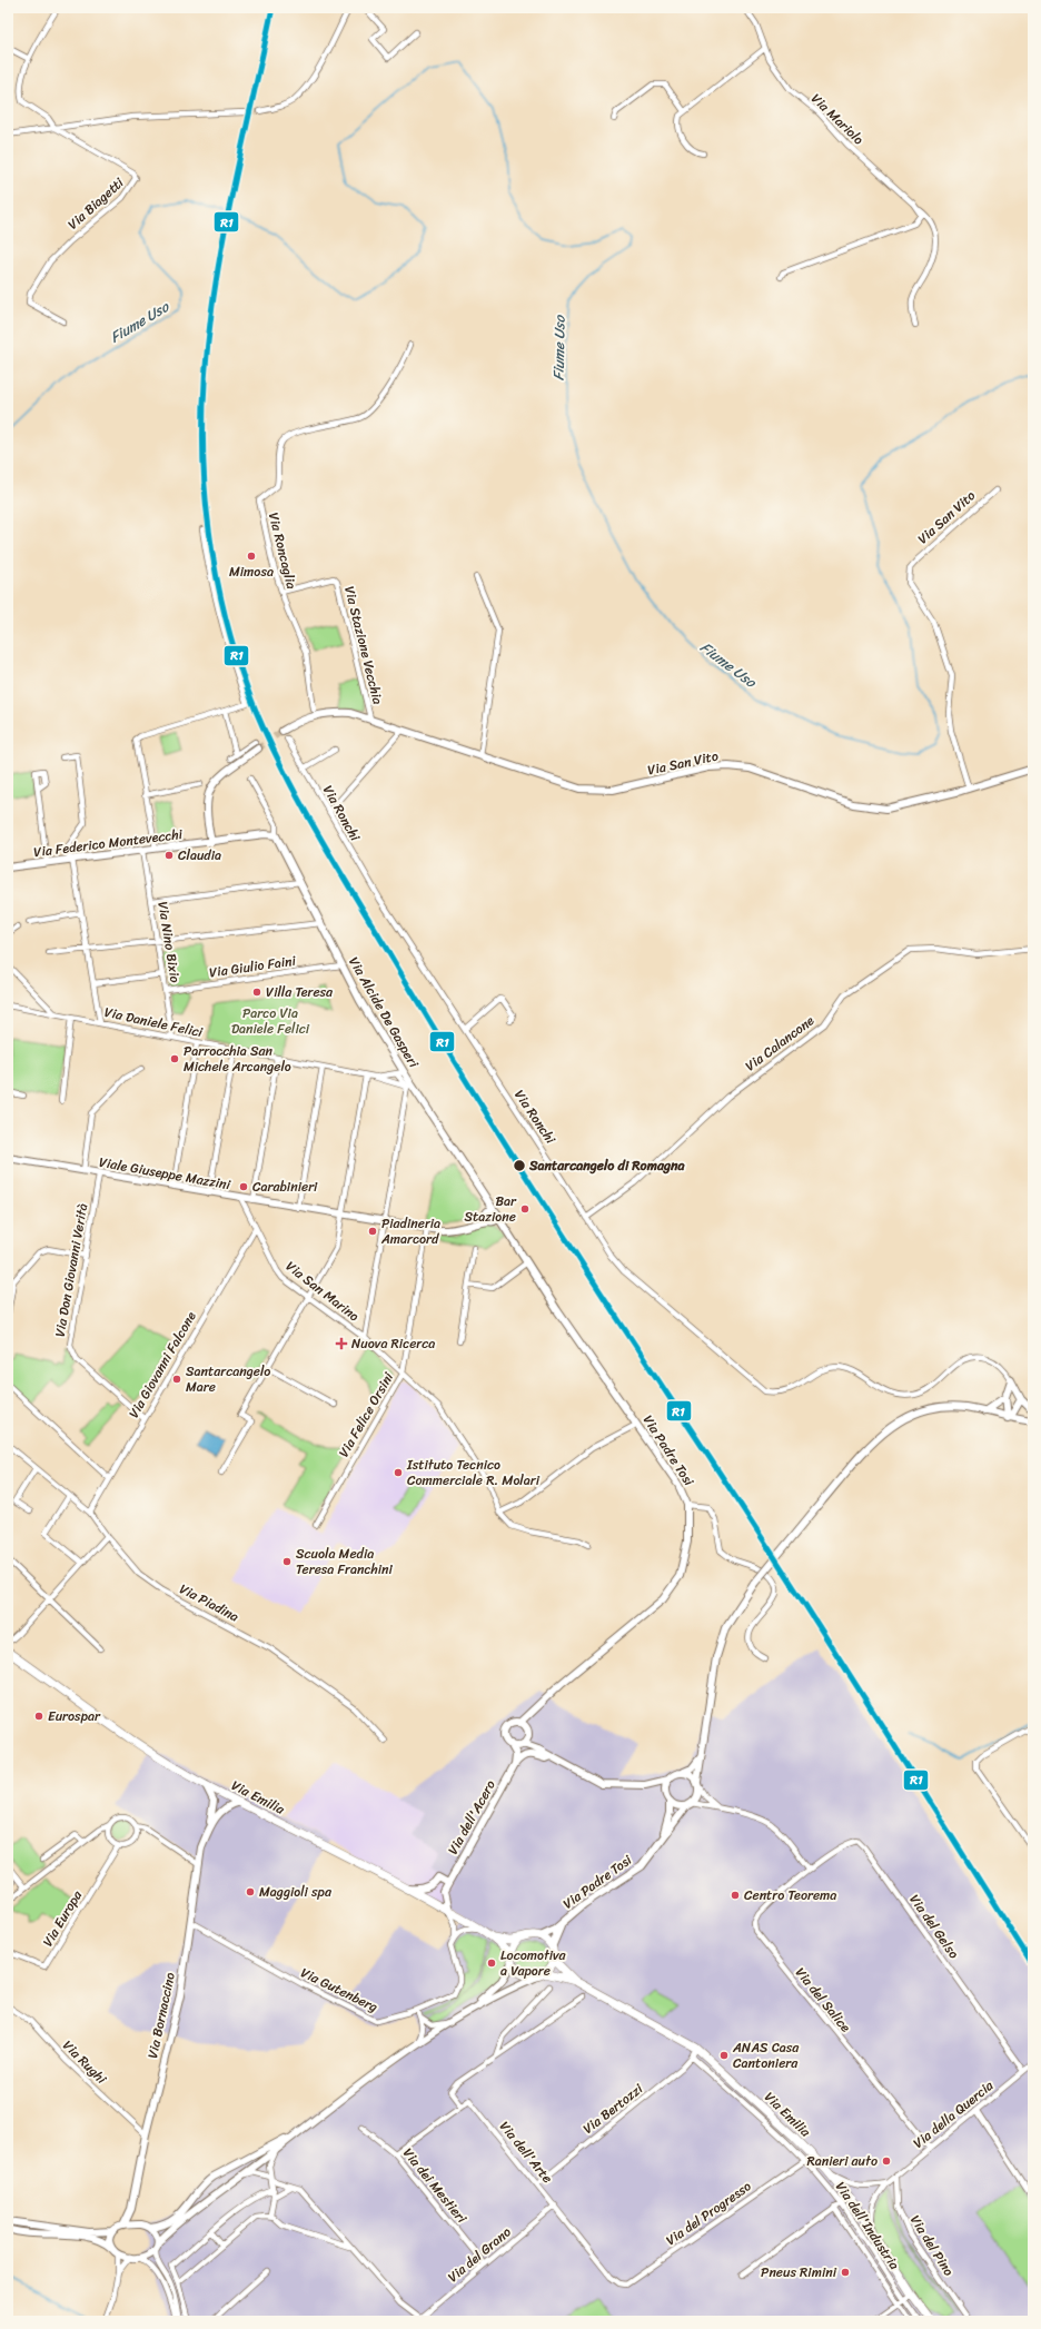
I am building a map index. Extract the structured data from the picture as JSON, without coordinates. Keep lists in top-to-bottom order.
{
  "streets": {
    "main road": ["Via Emilia"],
    "street": [
      "Via Mariolo",
      "Via Biagetti",
      "Via San Vito",
      "Via Roncaglia",
      "Via Stazione Vecchia",
      "Via Ronchi",
      "Via Federico Montevecchi",
      "Via Nino Bixio",
      "Via Giulio Faini",
      "Via Alcide De Gasperi",
      "Via Daniele Felici",
      "Via Calancone",
      "Viale Giuseppe Mazzini",
      "Via Don Giovanni Verità",
      "Via San Marino",
      "Via Giovanni Falcone",
      "Via Felice Orsini",
      "Via Padre Tosi",
      "Via Piadina",
      "Via dell'Acero",
      "Via Europa",
      "Via del Gelso",
      "Via Gutenberg",
      "Via del Salice",
      "Via Bornaccino",
      "Via Rughi",
      "Via Bertozzi",
      "Via della Quercia",
      "Via dell'Arte",
      "Via dei Mestieri",
      "Via del Progresso",
      "Via dell'Industria",
      "Via del Pino",
      "Via del Grano"
    ]
  },
  "crossings": [
    ["Via San Vito", "Via Stazione Vecchia"],
    ["Via Roncaglia", "Via Stazione Vecchia"],
    ["Via Ronchi", "Via Calancone"],
    ["Via Federico Montevecchi", "Via Nino Bixio"],
    ["Via Nino Bixio", "Via Giulio Faini"],
    ["Via Nino Bixio", "Via Daniele Felici"],
    ["Via Giulio Faini", "Via Alcide De Gasperi"],
    ["Via Alcide De Gasperi", "Via Daniele Felici"],
    ["Via Alcide De Gasperi", "Viale Giuseppe Mazzini"],
    ["Via Alcide De Gasperi", "Via Padre Tosi"],
    ["Viale Giuseppe Mazzini", "Via Don Giovanni Verità"],
    ["Viale Giuseppe Mazzini", "Via San Marino"],
    ["Viale Giuseppe Mazzini", "Via Felice Orsini"],
    ["Viale Giuseppe Mazzini", "Via Padre Tosi"],
    ["Via Don Giovanni Verità", "Via Giovanni Falcone"],
    ["Via San Marino", "Via Giovanni Falcone"],
    ["Via San Marino", "Via Felice Orsini"],
    ["Via Giovanni Falcone", "Via Piadina"],
    ["Via Padre Tosi", "Via Emilia"],
    ["Via Padre Tosi", "Via dell'Acero"],
    ["Via Emilia", "Via dell'Acero"],
    ["Via Emilia", "Via Gutenberg"],
    ["Via Emilia", "Via Bornaccino"],
    ["Via Emilia", "Via Bertozzi"],
    ["Via Emilia", "Via della Quercia"],
    ["Via dell'Acero", "Via Gutenberg"],
    ["Via del Gelso", "Via del Salice"],
    ["Via del Gelso", "Via della Quercia"],
    ["Via Gutenberg", "Via Bornaccino"],
    ["Via del Salice", "Via della Quercia"],
    ["Via Bornaccino", "Via Rughi"],
    ["Via Bertozzi", "Via dell'Arte"],
    ["Via Bertozzi", "Via dell'Industria"],
    ["Via della Quercia", "Via del Pino"],
    ["Via dell'Arte", "Via del Progresso"],
    ["Via dell'Arte", "Via del Grano"],
    ["Via dei Mestieri", "Via del Grano"],
    ["Via del Progresso", "Via dell'Industria"]
  ],
  "water": ["Fiume Uso"],
  "parks": ["Parco Via Daniele Felici"],
  "places": {
    "other": [
      "Mimosa",
      "Claudia",
      "Villa Teresa",
      "Parrocchia San Michele Arcangelo",
      "Santarcangelo di Romagna",
      "Carabinieri",
      "Bar Stazione",
      "Piadineria Amarcord",
      "Santarcangelo Mare",
      "Istituto Tecnico Commerciale R. Molari",
      "Scuola Media Teresa Franchini",
      "Eurospar",
      "Maggioli spa",
      "Centro Teorema",
      "Locomotiva a Vapore",
      "ANAS Casa Cantoniera",
      "Ranieri auto",
      "Pneus Rimini"
    ],
    "health": ["Nuova Ricerca"]
  },
  "lines": ["transit line R1"]
}
